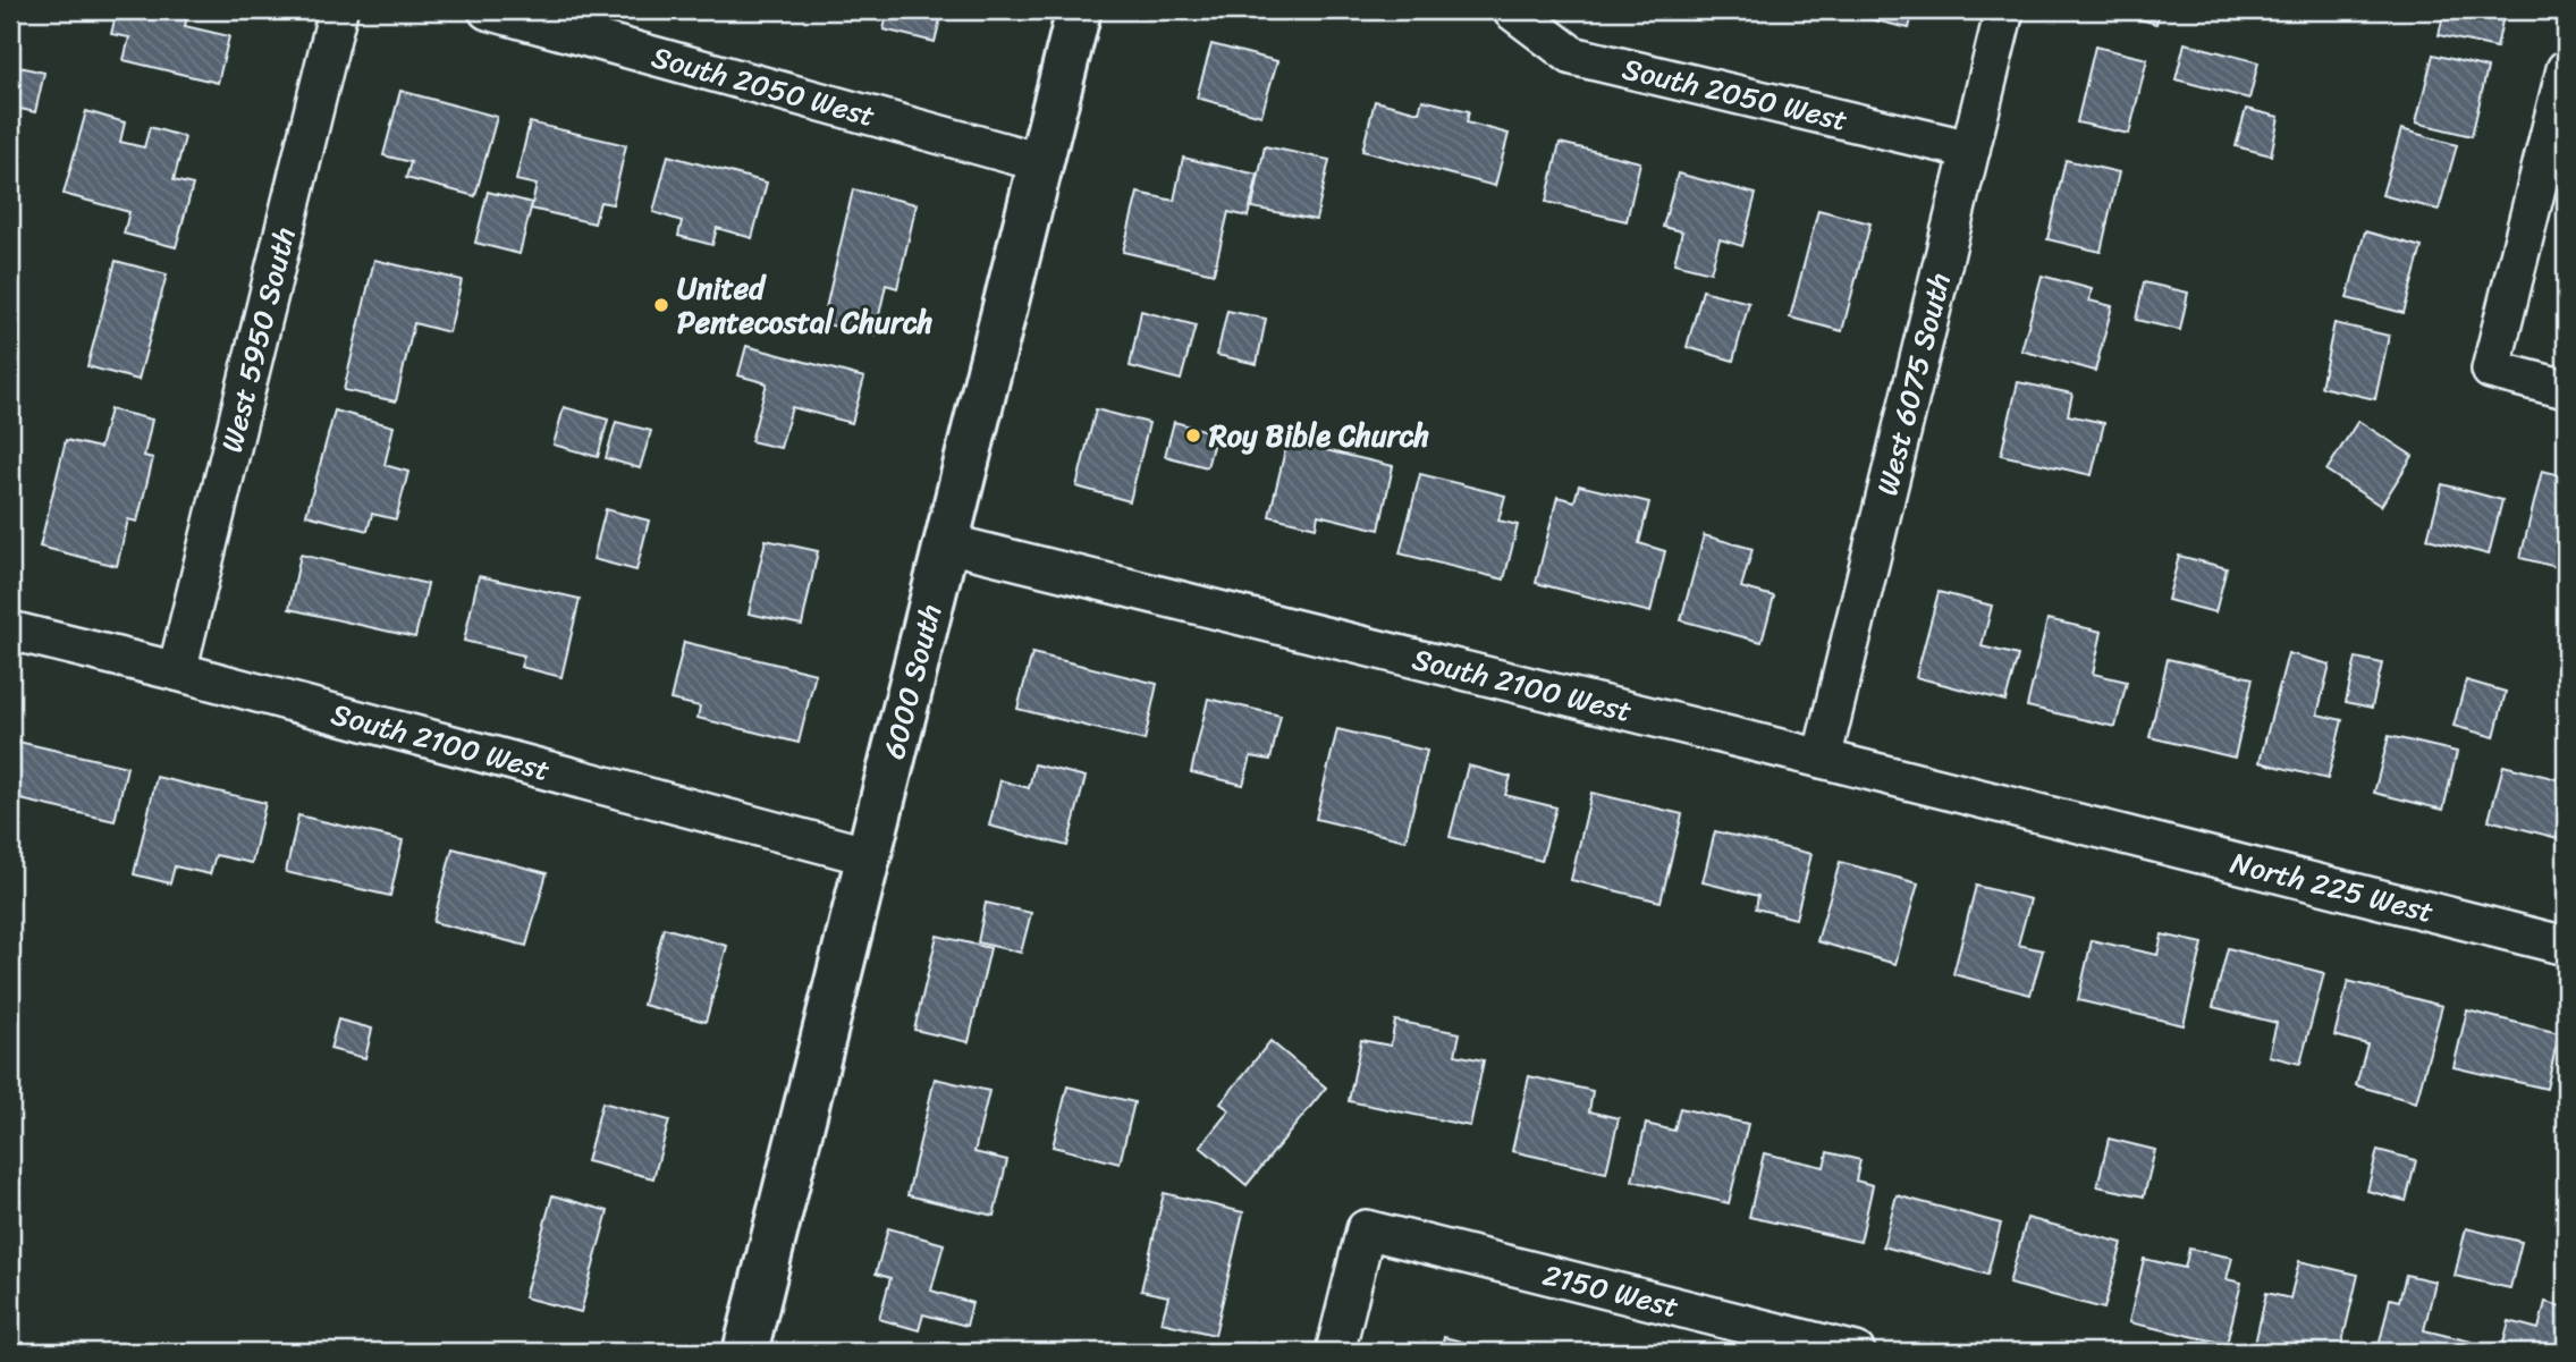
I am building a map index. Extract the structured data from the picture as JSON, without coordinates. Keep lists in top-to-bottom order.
{
  "streets": {
    "street": [
      "South 2050 West",
      "West 5950 South",
      "West 6075 South",
      "6000 South",
      "South 2100 West",
      "North 225 West",
      "2150 West"
    ]
  },
  "crossings": [
    ["South 2050 West", "West 6075 South"],
    ["South 2050 West", "6000 South"],
    ["West 5950 South", "South 2100 West"],
    ["West 6075 South", "South 2100 West"],
    ["6000 South", "South 2100 West"],
    ["South 2100 West", "North 225 West"]
  ],
  "places": ["United Pentecostal Church", "Roy Bible Church"]
}
